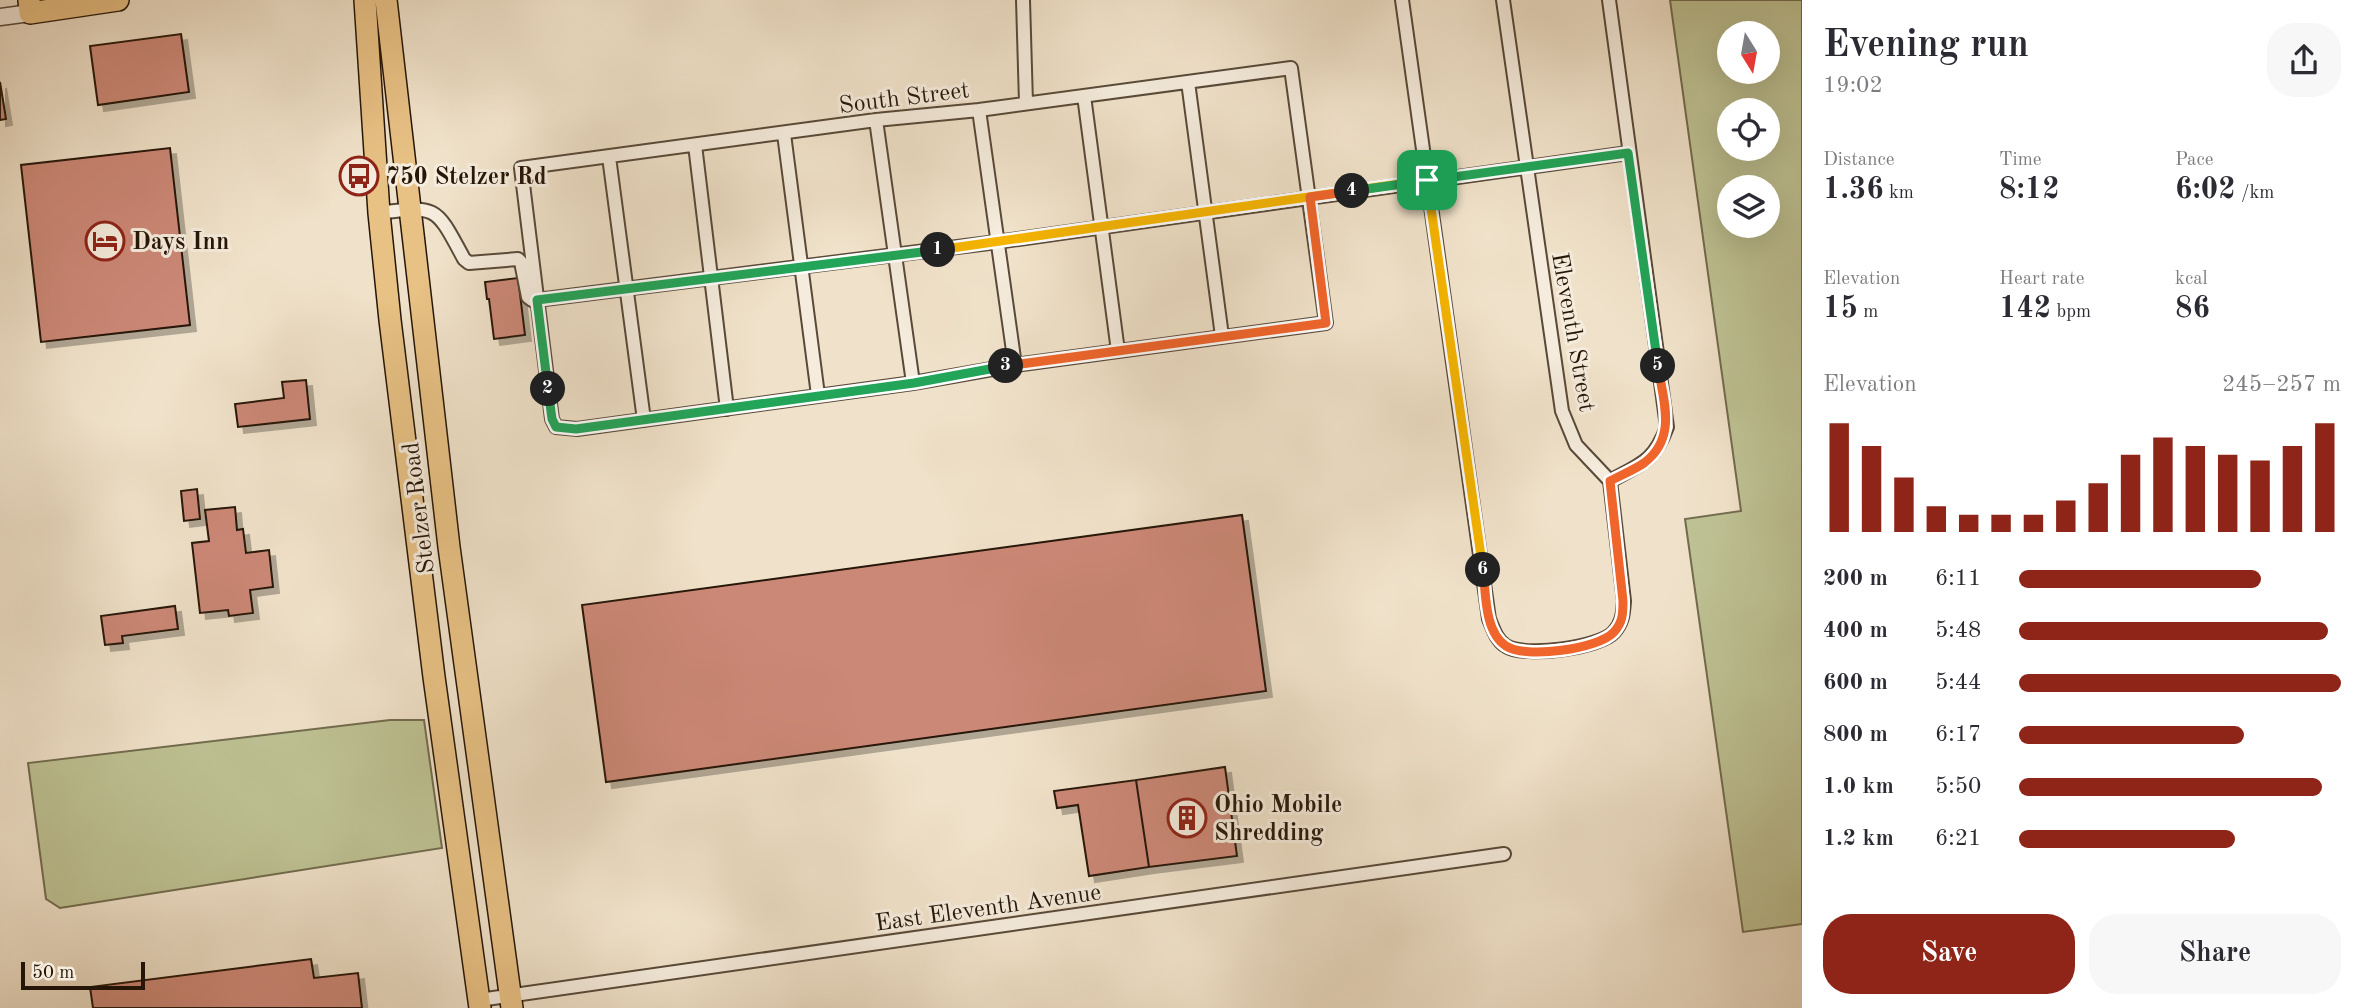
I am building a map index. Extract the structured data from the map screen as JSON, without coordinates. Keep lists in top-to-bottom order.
{
  "streets": {
    "main road": ["Stelzer Road"],
    "street": ["South Street", "Eleventh Street", "East Eleventh Avenue"]
  },
  "crossings": [
    ["Stelzer Road", "East Eleventh Avenue"]
  ],
  "places": {
    "bus stop": ["750 Stelzer Rd"],
    "hotel": ["Days Inn"],
    "building": ["Ohio Mobile Shredding"]
  },
  "scale_bar": "50 m",
  "north": "bottom",
  "page": {
    "heading": ["Evening run", "19:02"],
    "stats": [
      ["Distance", "1.36 km"],
      ["Time", "8:12"],
      ["Pace", "6:02 /km"],
      ["Elevation", "15 m"],
      ["Heart rate", "142 bpm"],
      ["kcal", "86"]
    ],
    "pins": [
      "4",
      "1",
      "3",
      "5",
      "2",
      "6"
    ],
    "chart": ["Elevation", "245–257 m"],
    "list": [
      {
        "name": "200 m",
        "note": "6:11"
      },
      {
        "name": "400 m",
        "note": "5:48"
      },
      {
        "name": "600 m",
        "note": "5:44"
      },
      {
        "name": "800 m",
        "note": "6:17"
      },
      {
        "name": "1.0 km",
        "note": "5:50"
      },
      {
        "name": "1.2 km",
        "note": "6:21"
      }
    ],
    "buttons": ["Save", "Share"],
    "scale": "50 m"
  }
}
